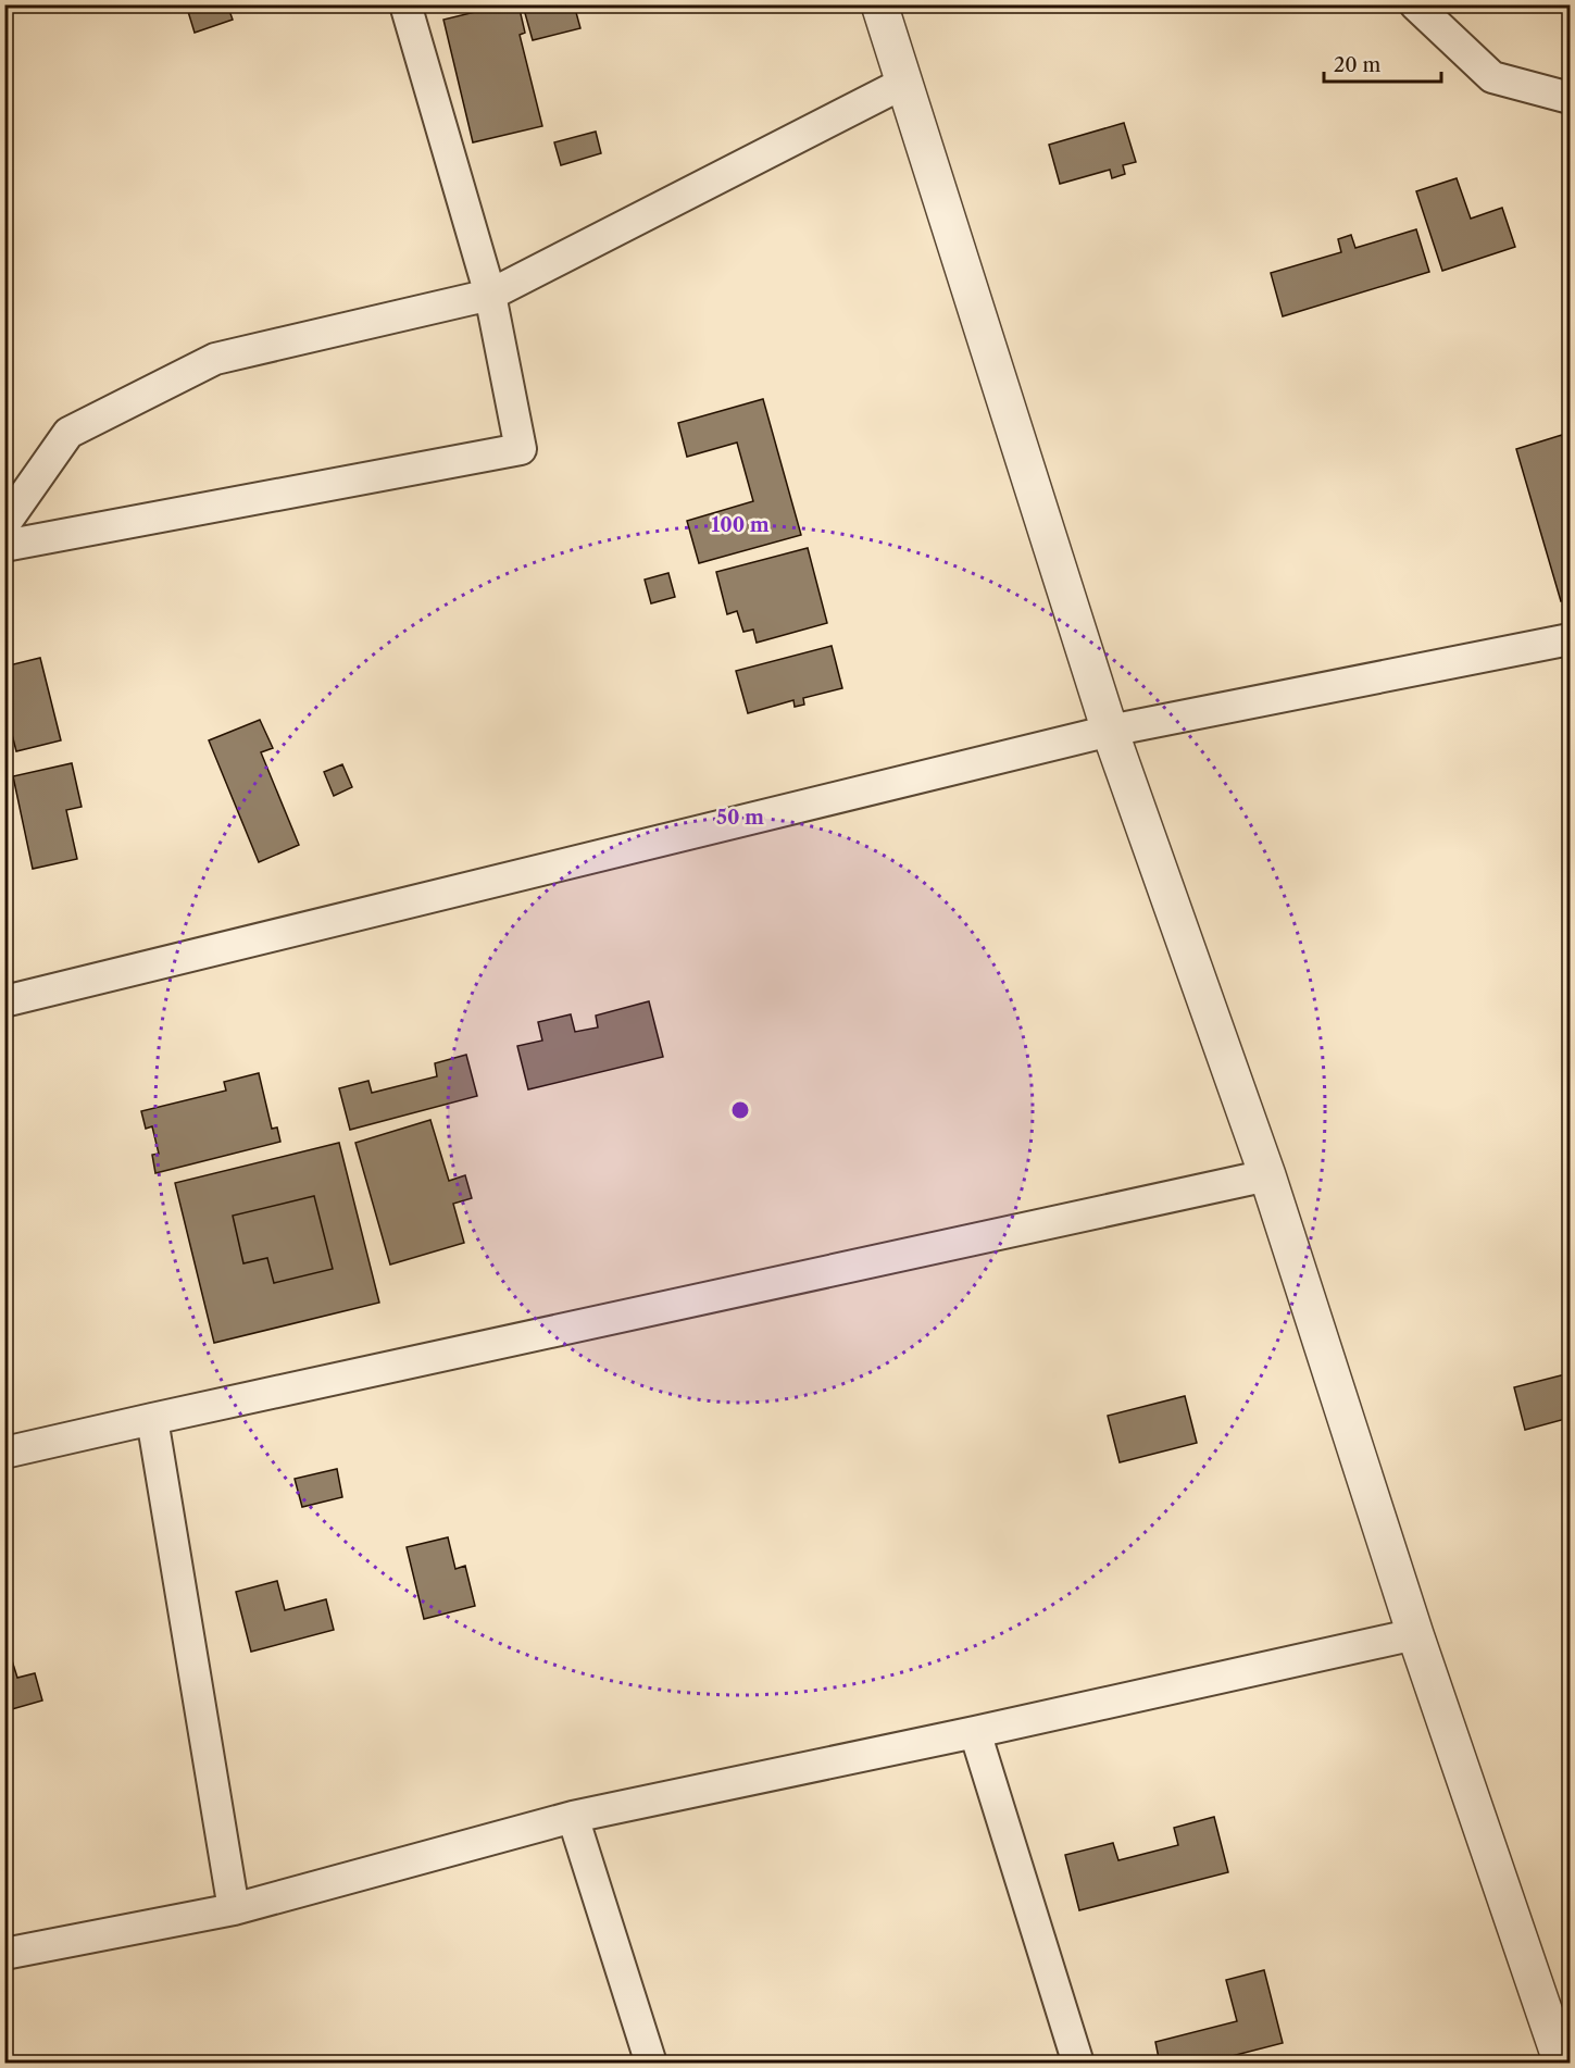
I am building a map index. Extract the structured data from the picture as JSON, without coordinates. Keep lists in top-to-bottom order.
{
  "scale_bar": "20 m",
  "rings": ["100 m", "50 m"]
}
